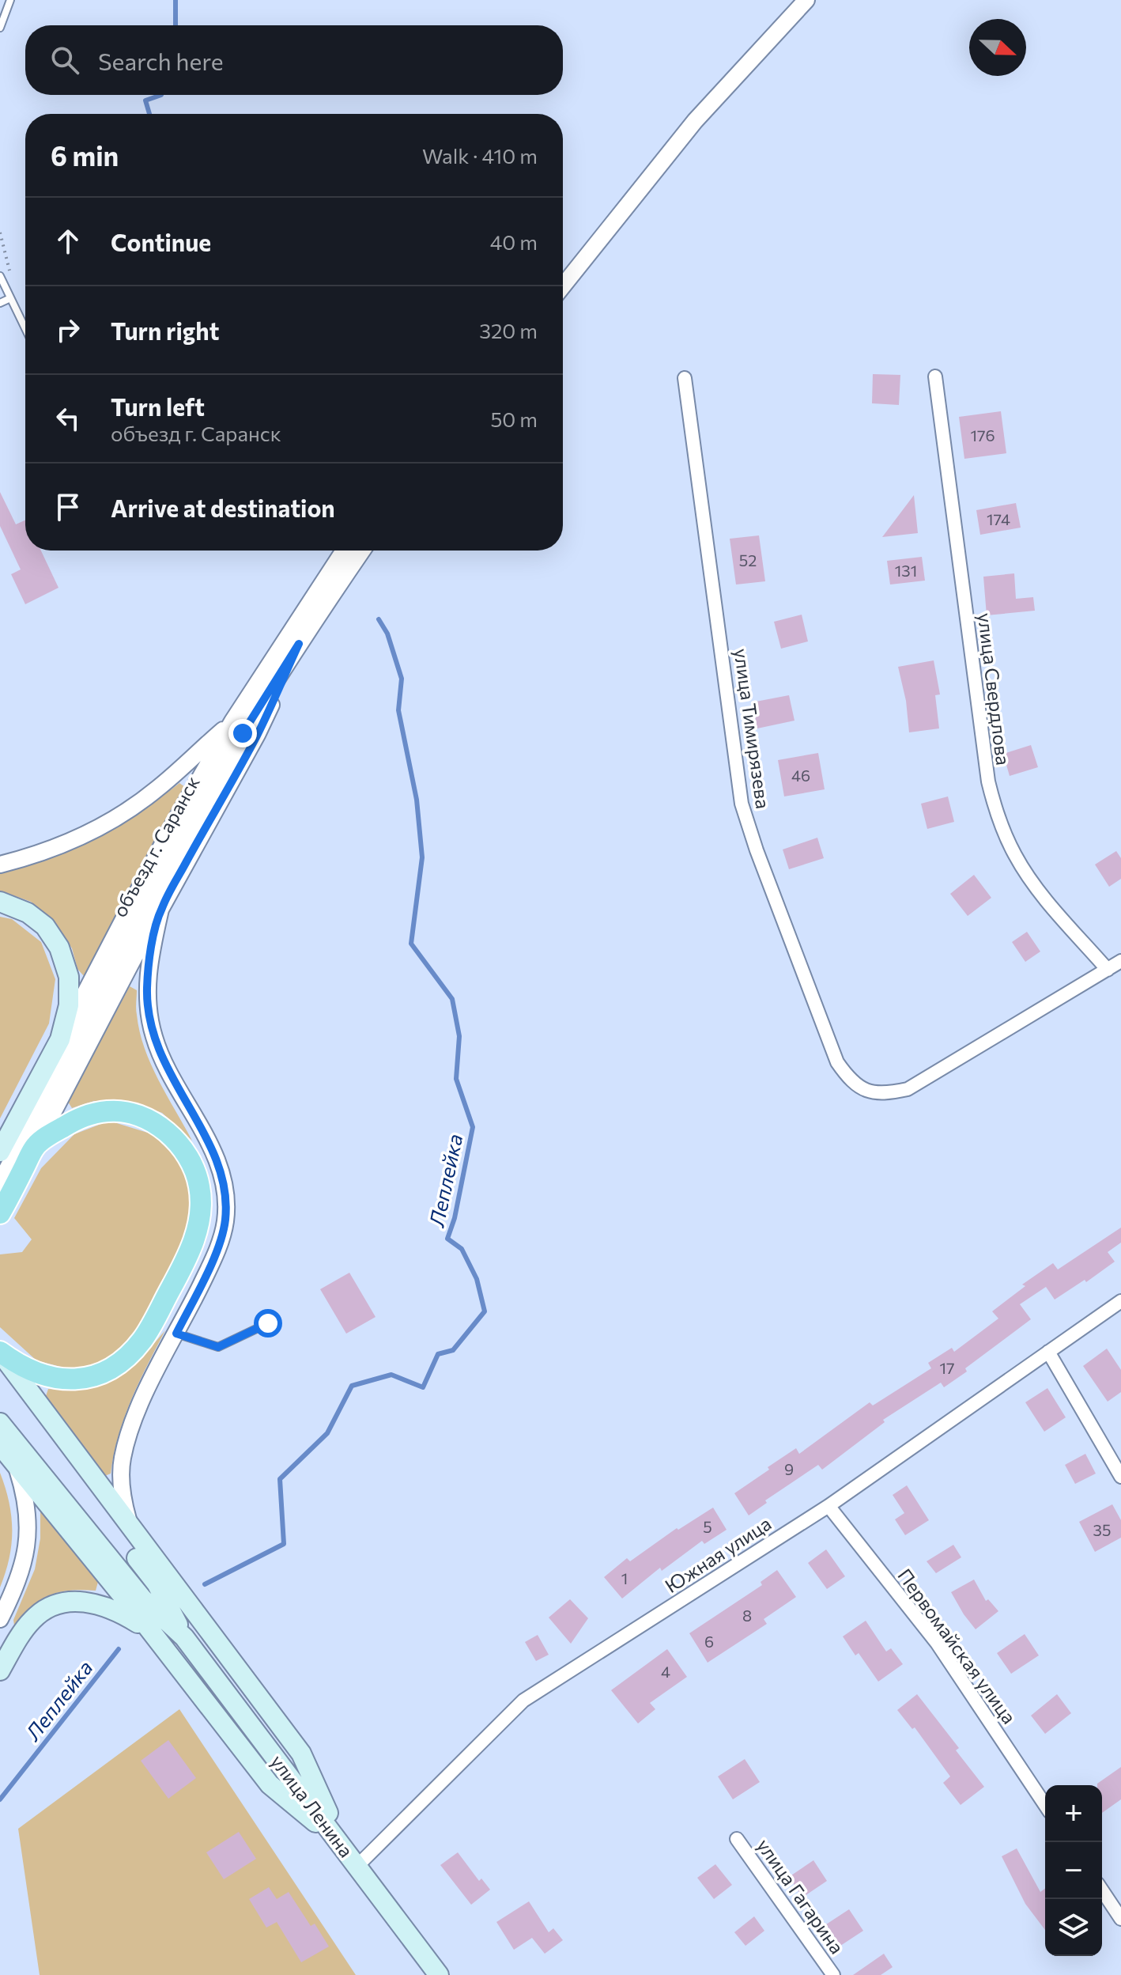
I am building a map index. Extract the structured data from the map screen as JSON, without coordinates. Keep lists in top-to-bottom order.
{
  "streets": {
    "main road": ["улица Ленина"],
    "street": [
      "улица Свердлова",
      "улица Тимирязева",
      "объезд г. Саранск",
      "Южная улица",
      "Первомайская улица",
      "улица Гагарина"
    ]
  },
  "crossings": [
    ["улица Свердлова", "улица Тимирязева"],
    ["Южная улица", "Первомайская улица"],
    ["Южная улица", "улица Ленина"]
  ],
  "water": ["Леплейка"],
  "house_numbers": [
    "176",
    "174",
    "52",
    "131",
    "46",
    "17",
    "9",
    "5",
    "35",
    "1",
    "8",
    "6",
    "4"
  ],
  "north": "right",
  "page": {
    "search": "Search here",
    "heading": ["6 min", "Walk · 410 m"],
    "list": [
      ["Continue", "40 m"],
      ["Turn right", "320 m"],
      ["Turn left", "объезд г. Саранск", "50 m"],
      "Arrive at destination"
    ],
    "map_buttons": ["+", "−"]
  }
}
